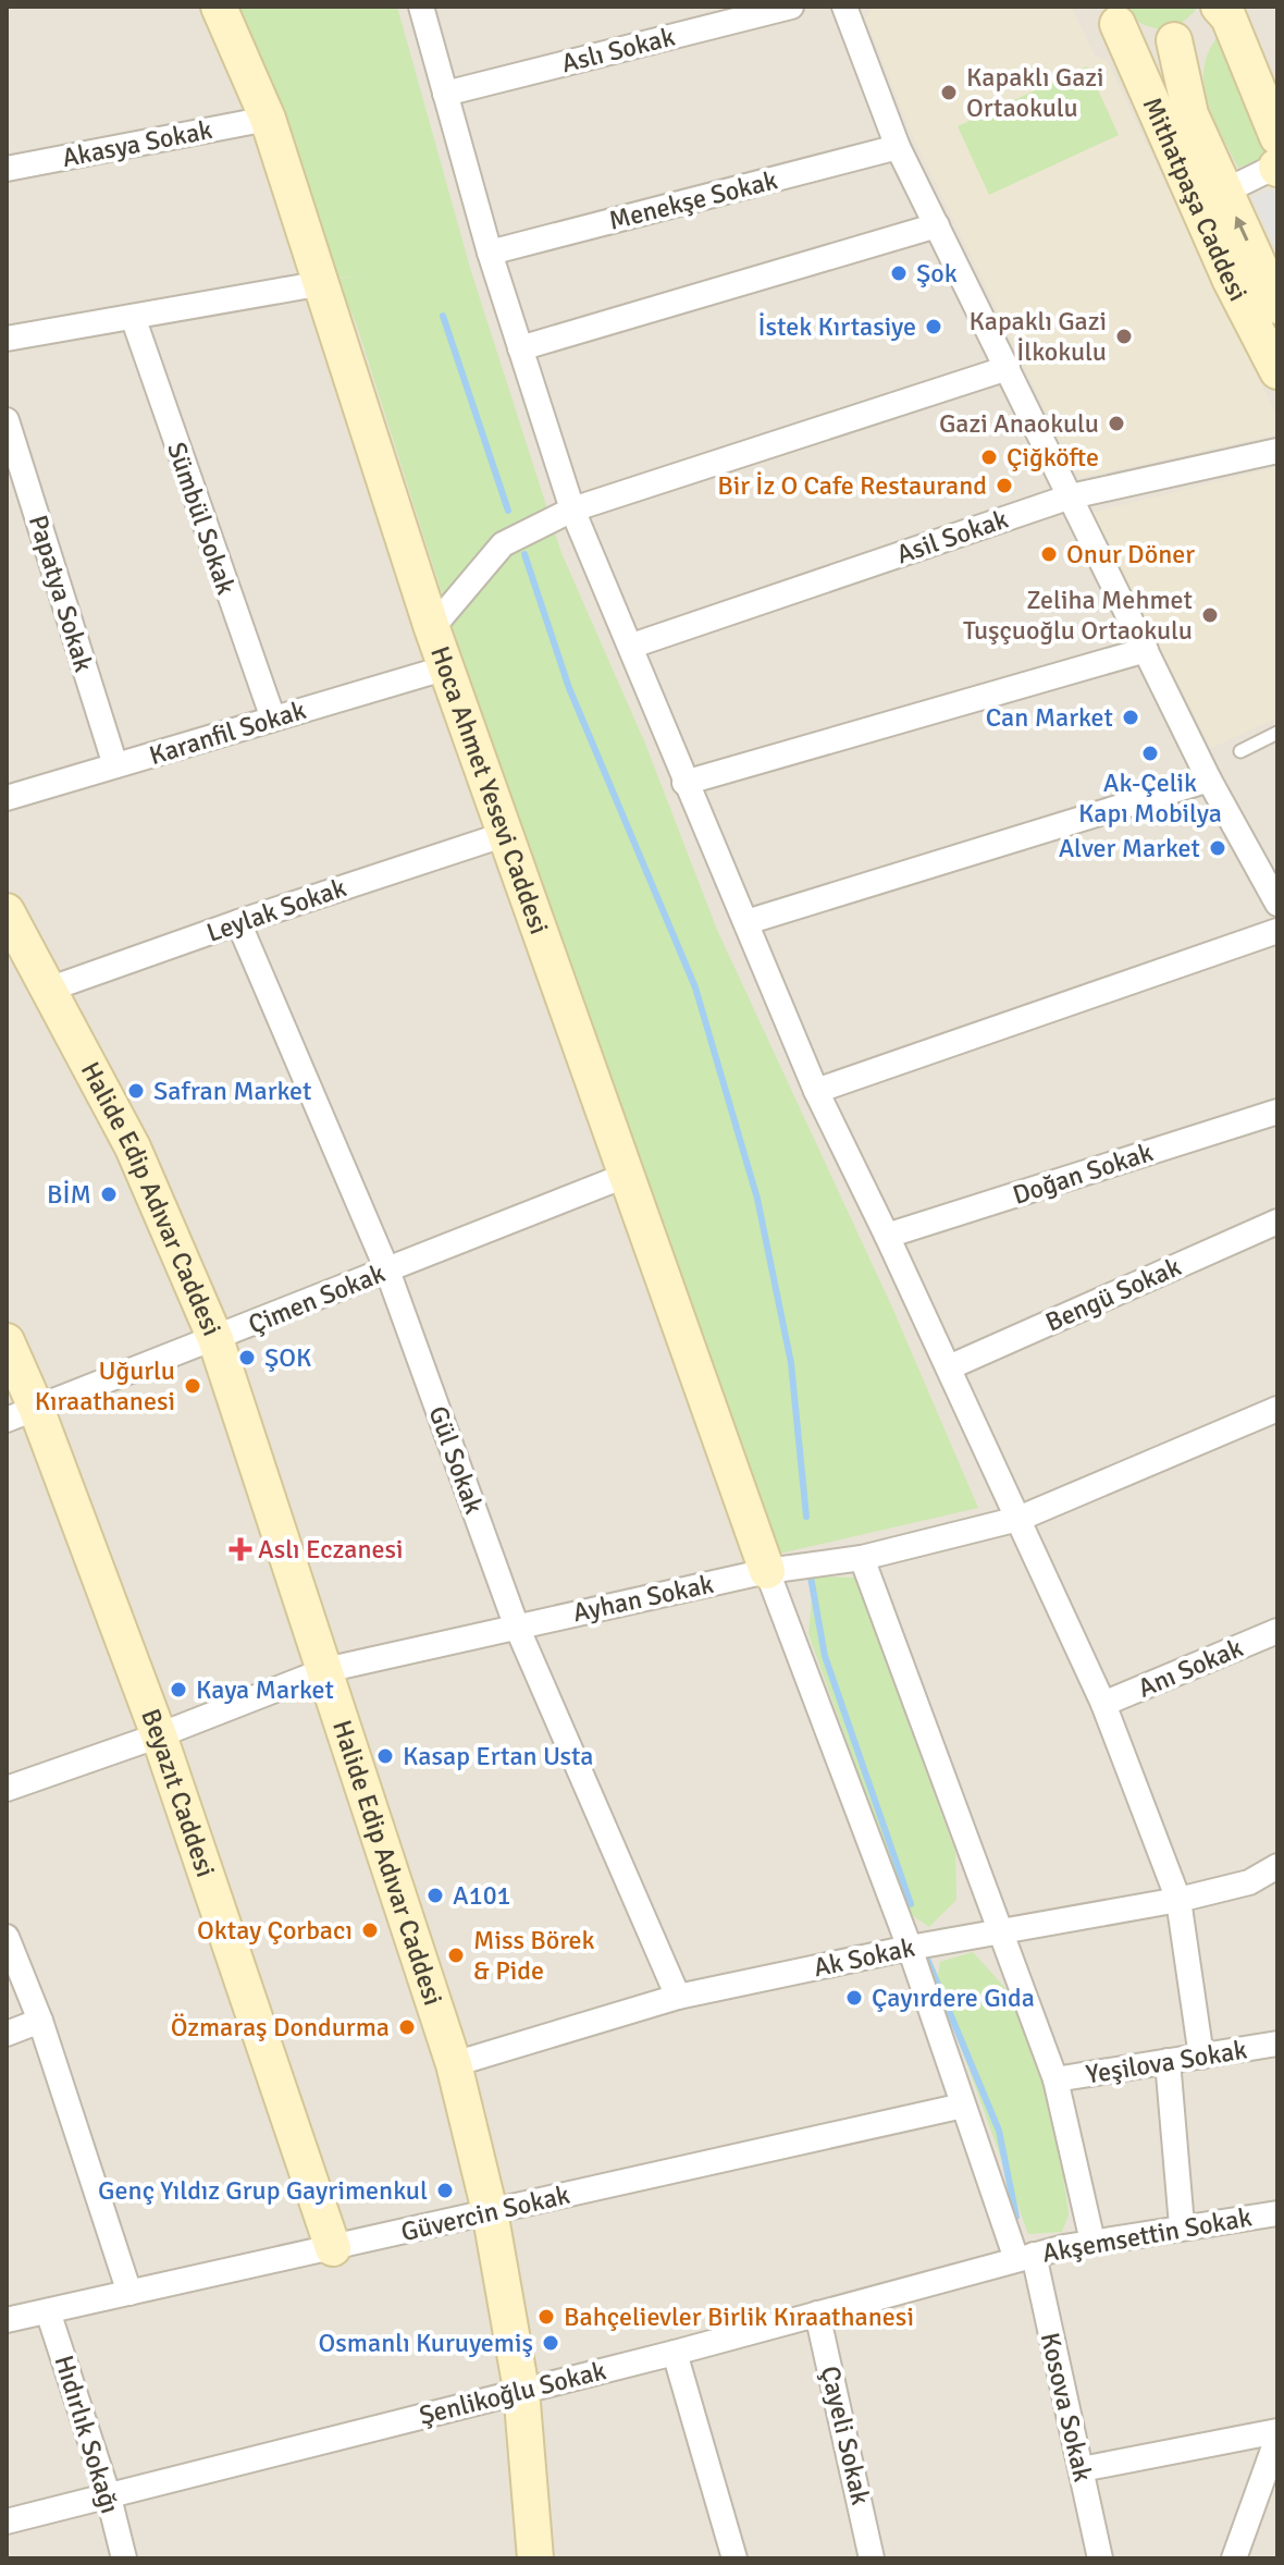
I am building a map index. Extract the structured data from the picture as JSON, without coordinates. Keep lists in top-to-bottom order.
{
  "streets": {
    "street": [
      "Aslı Sokak",
      "Akasya Sokak",
      "Mithatpaşa Caddesi",
      "Menekşe Sokak",
      "Sümbül Sokak",
      "Asil Sokak",
      "Papatya Sokak",
      "Karanfil Sokak",
      "Hoca Ahmet Yesevi Caddesi",
      "Leylak Sokak",
      "Doğan Sokak",
      "Halide Edip Adıvar Caddesi",
      "Bengü Sokak",
      "Çimen Sokak",
      "Gül Sokak",
      "Ayhan Sokak",
      "Anı Sokak",
      "Beyazıt Caddesi",
      "Ak Sokak",
      "Yeşilova Sokak",
      "Güvercin Sokak",
      "Akşemsettin Sokak",
      "Şenlikoğlu Sokak",
      "Kosova Sokak",
      "Hıdırlık Sokağı",
      "Çayeli Sokak"
    ]
  },
  "crossings": [
    ["Akasya Sokak", "Hoca Ahmet Yesevi Caddesi"],
    ["Sümbül Sokak", "Karanfil Sokak"],
    ["Papatya Sokak", "Karanfil Sokak"],
    ["Karanfil Sokak", "Hoca Ahmet Yesevi Caddesi"],
    ["Hoca Ahmet Yesevi Caddesi", "Leylak Sokak"],
    ["Hoca Ahmet Yesevi Caddesi", "Çimen Sokak"],
    ["Hoca Ahmet Yesevi Caddesi", "Ayhan Sokak"],
    ["Hoca Ahmet Yesevi Caddesi", "Kosova Sokak"],
    ["Leylak Sokak", "Halide Edip Adıvar Caddesi"],
    ["Leylak Sokak", "Gül Sokak"],
    ["Halide Edip Adıvar Caddesi", "Çimen Sokak"],
    ["Halide Edip Adıvar Caddesi", "Ayhan Sokak"],
    ["Halide Edip Adıvar Caddesi", "Ak Sokak"],
    ["Halide Edip Adıvar Caddesi", "Güvercin Sokak"],
    ["Halide Edip Adıvar Caddesi", "Şenlikoğlu Sokak"],
    ["Çimen Sokak", "Gül Sokak"],
    ["Çimen Sokak", "Beyazıt Caddesi"],
    ["Gül Sokak", "Ayhan Sokak"],
    ["Gül Sokak", "Ak Sokak"],
    ["Ayhan Sokak", "Beyazıt Caddesi"],
    ["Ayhan Sokak", "Kosova Sokak"],
    ["Beyazıt Caddesi", "Güvercin Sokak"],
    ["Ak Sokak", "Kosova Sokak"],
    ["Güvercin Sokak", "Kosova Sokak"],
    ["Güvercin Sokak", "Hıdırlık Sokağı"],
    ["Akşemsettin Sokak", "Şenlikoğlu Sokak"],
    ["Akşemsettin Sokak", "Kosova Sokak"],
    ["Şenlikoğlu Sokak", "Kosova Sokak"],
    ["Şenlikoğlu Sokak", "Hıdırlık Sokağı"],
    ["Şenlikoğlu Sokak", "Çayeli Sokak"]
  ],
  "places": {
    "other": [
      "Kapaklı Gazi Ortaokulu",
      "Şok",
      "İstek Kırtasiye",
      "Kapaklı Gazi İlkokulu",
      "Gazi Anaokulu",
      "Çiğköfte",
      "Bir İz O Cafe Restaurand",
      "Onur Döner",
      "Zeliha Mehmet Tuşçuoğlu Ortaokulu",
      "Can Market",
      "Ak-Çelik Kapı Mobilya",
      "Alver Market",
      "Safran Market",
      "BİM",
      "ŞOK",
      "Uğurlu Kıraathanesi",
      "Kaya Market",
      "Kasap Ertan Usta",
      "A101",
      "Oktay Çorbacı",
      "Miss Börek & Pide",
      "Çayırdere Gıda",
      "Özmaraş Dondurma",
      "Genç Yıldız Grup Gayrimenkul",
      "Bahçelievler Birlik Kıraathanesi",
      "Osmanlı Kuruyemiş"
    ],
    "health": ["Aslı Eczanesi"]
  }
}
